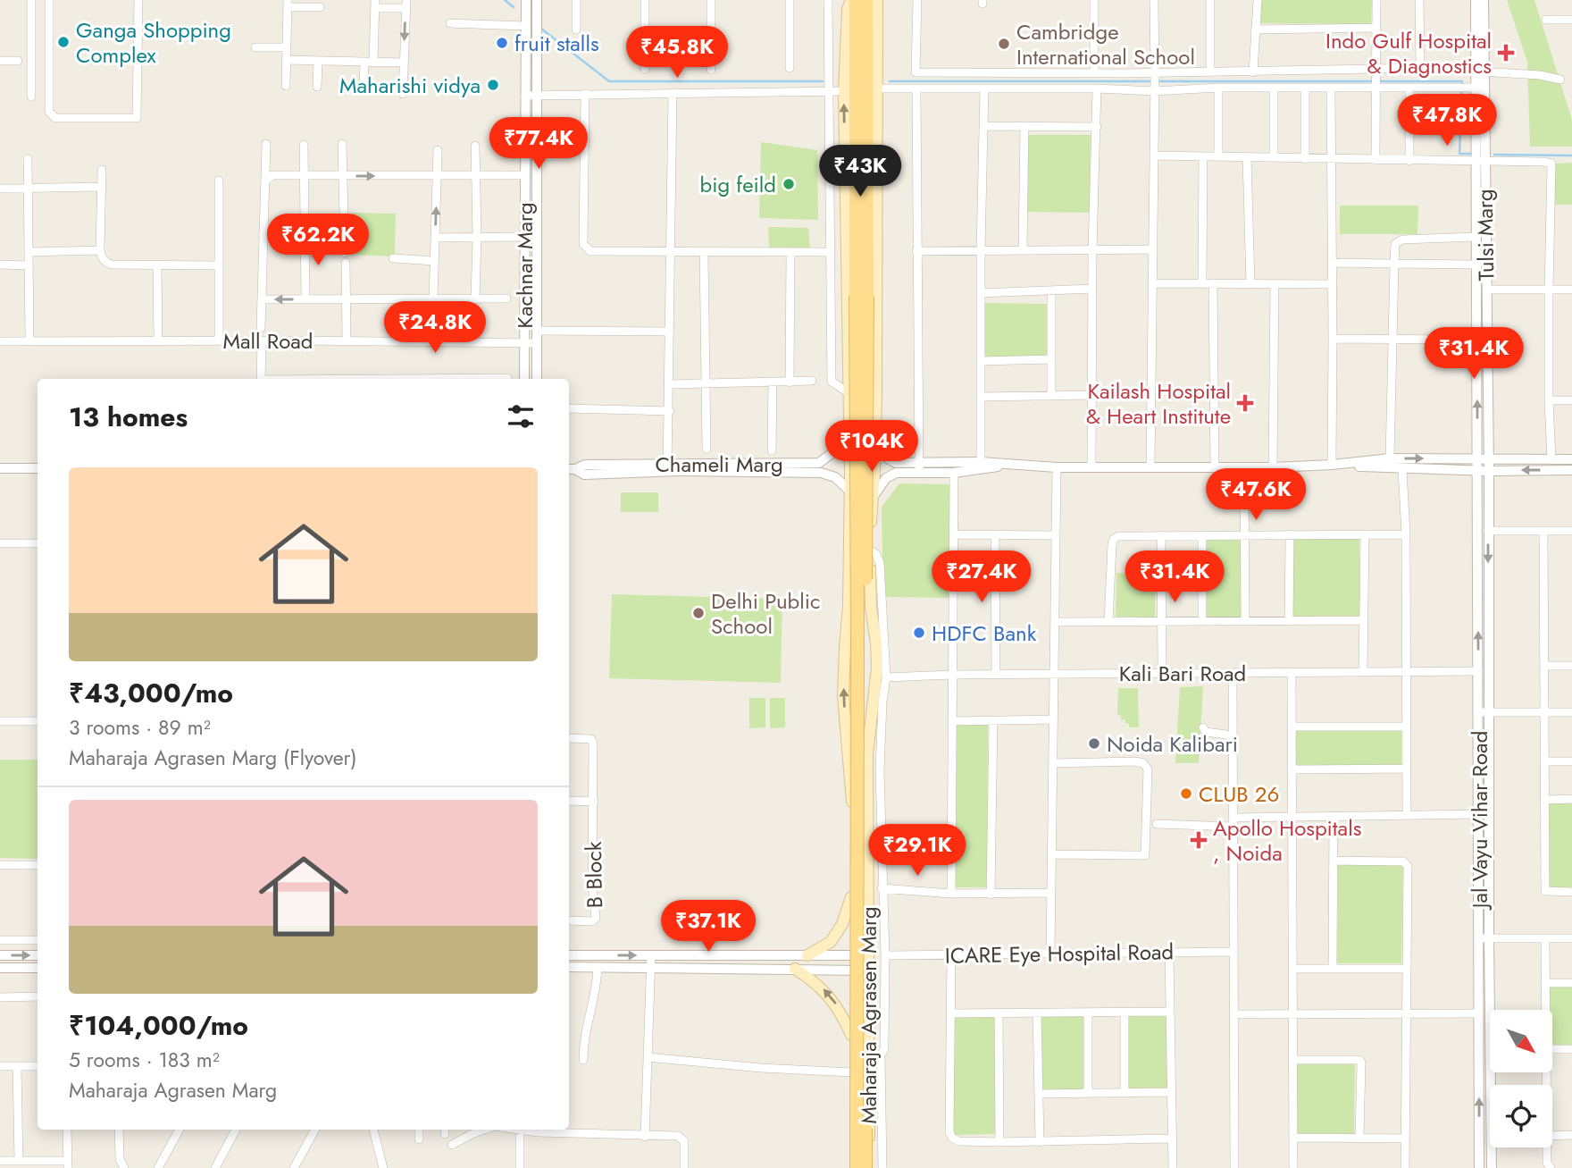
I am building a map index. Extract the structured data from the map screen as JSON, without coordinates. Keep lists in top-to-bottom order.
{
  "streets": {
    "main road": ["Maharaja Agrasen Marg"],
    "street": [
      "Tulsi Marg",
      "Kachnar Marg",
      "Mall Road",
      "Chameli Marg",
      "Kali Bari Road",
      "Jal Vayu Vihar Road",
      "B Block",
      "ICARE Eye Hospital Road"
    ]
  },
  "crossings": [
    ["Tulsi Marg", "Jal Vayu Vihar Road"],
    ["Kachnar Marg", "Mall Road"],
    ["Chameli Marg", "Maharaja Agrasen Marg"],
    ["Kali Bari Road", "Jal Vayu Vihar Road"]
  ],
  "places": {
    "other": [
      "Ganga Shopping Complex",
      "fruit stalls",
      "Cambridge International School",
      "Maharishi vidya",
      "big feild",
      "Delhi Public School",
      "HDFC Bank",
      "Noida Kalibari",
      "CLUB 26"
    ],
    "health": ["Indo Gulf Hospital & Diagnostics", "Kailash Hospital & Heart Institute", "Apollo Hospitals , Noida"]
  },
  "north": "bottom right",
  "page": {
    "price": [
      "₹45.8K",
      "₹47.8K",
      "₹77.4K",
      "₹43K",
      "₹62.2K",
      "₹24.8K",
      "₹31.4K",
      "₹104K",
      "₹47.6K",
      "₹27.4K",
      "₹31.4K",
      "₹29.1K",
      "₹37.1K"
    ],
    "heading": "13 homes",
    "list": [
      {
        "name": "₹43,000/mo",
        "note": "3 rooms · 89 m² · Maharaja Agrasen Marg (Flyover)"
      },
      {
        "name": "₹104,000/mo",
        "note": "5 rooms · 183 m² · Maharaja Agrasen Marg"
      }
    ]
  }
}
